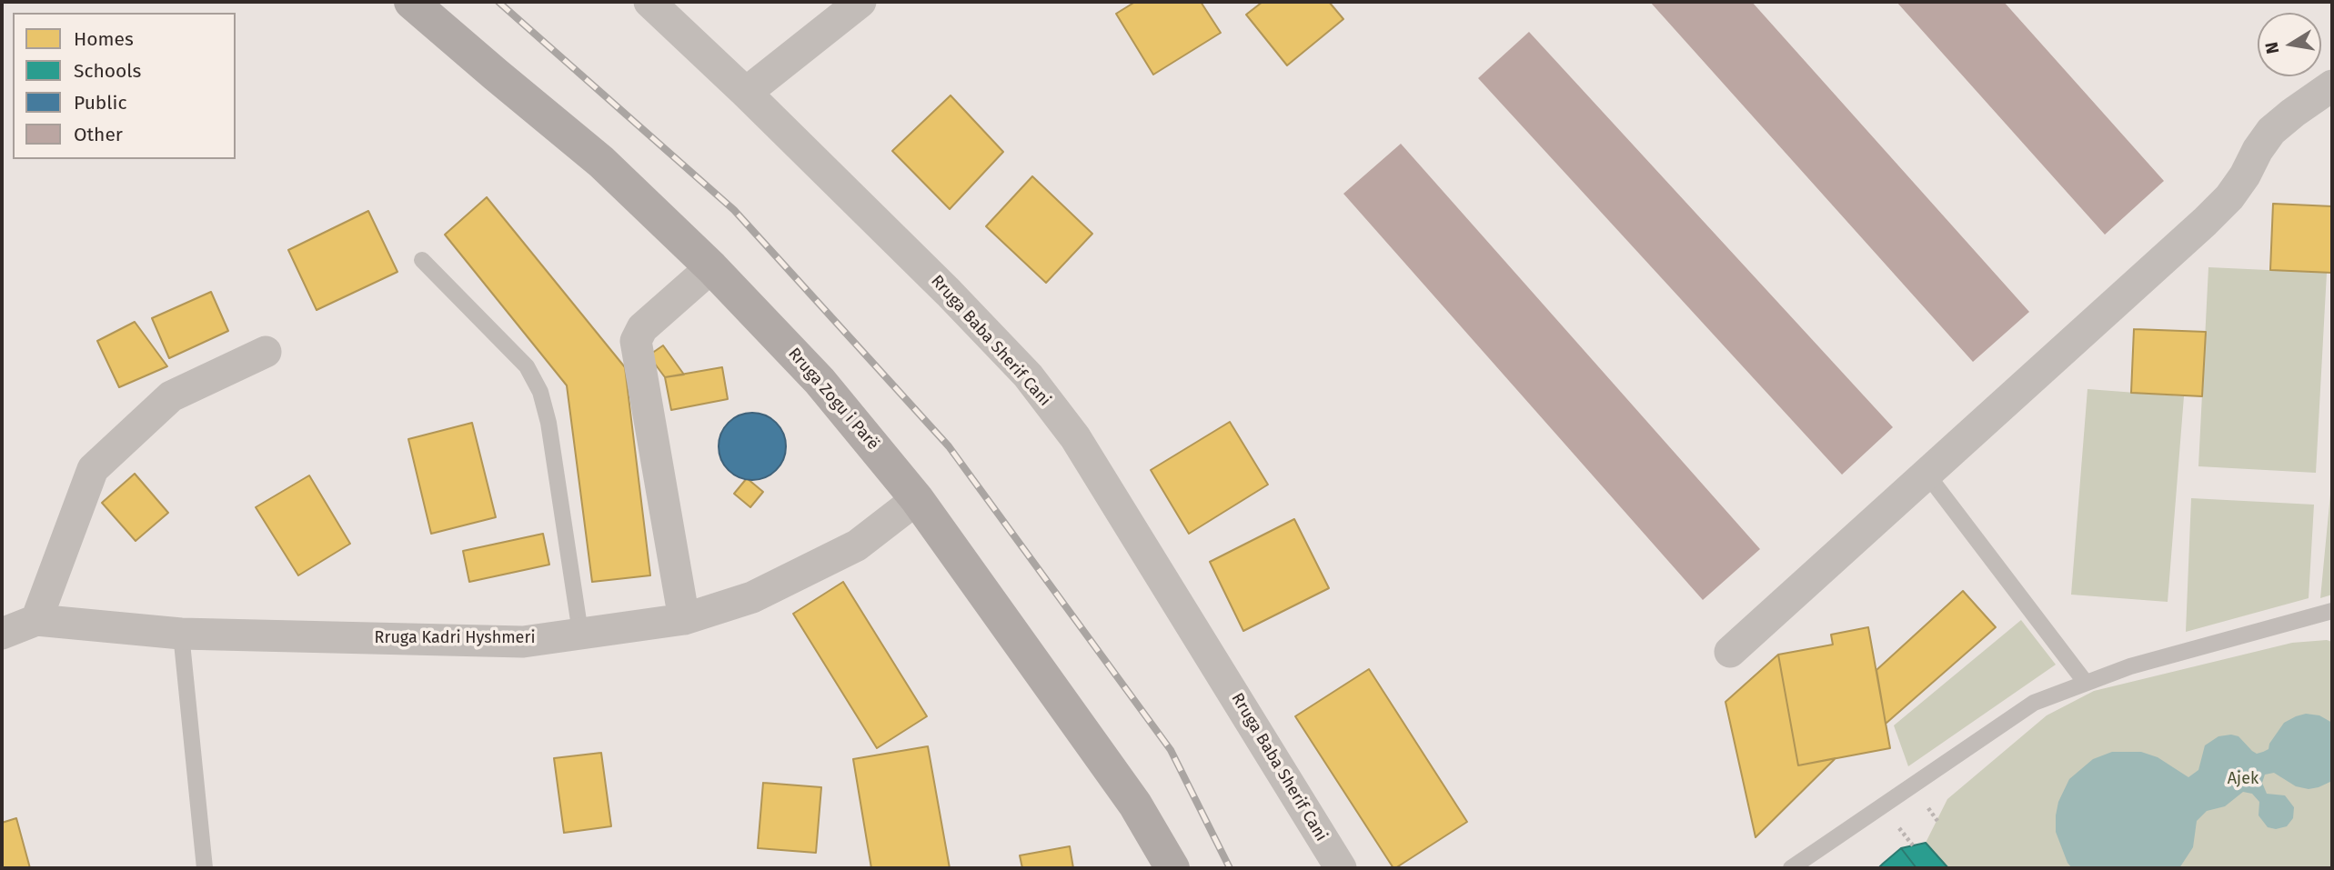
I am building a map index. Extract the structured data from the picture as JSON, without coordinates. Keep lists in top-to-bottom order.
{
  "streets": {
    "main road": ["Rruga Zogu i Parë"],
    "street": ["Rruga Baba Sherif Cani", "Rruga Kadri Hyshmeri"]
  },
  "crossings": [
    ["Rruga Zogu i Parë", "Rruga Kadri Hyshmeri"]
  ],
  "parks": ["Ajek"],
  "legend": [
    "Homes",
    "Schools",
    "Public",
    "Other"
  ],
  "north": "left"
}
